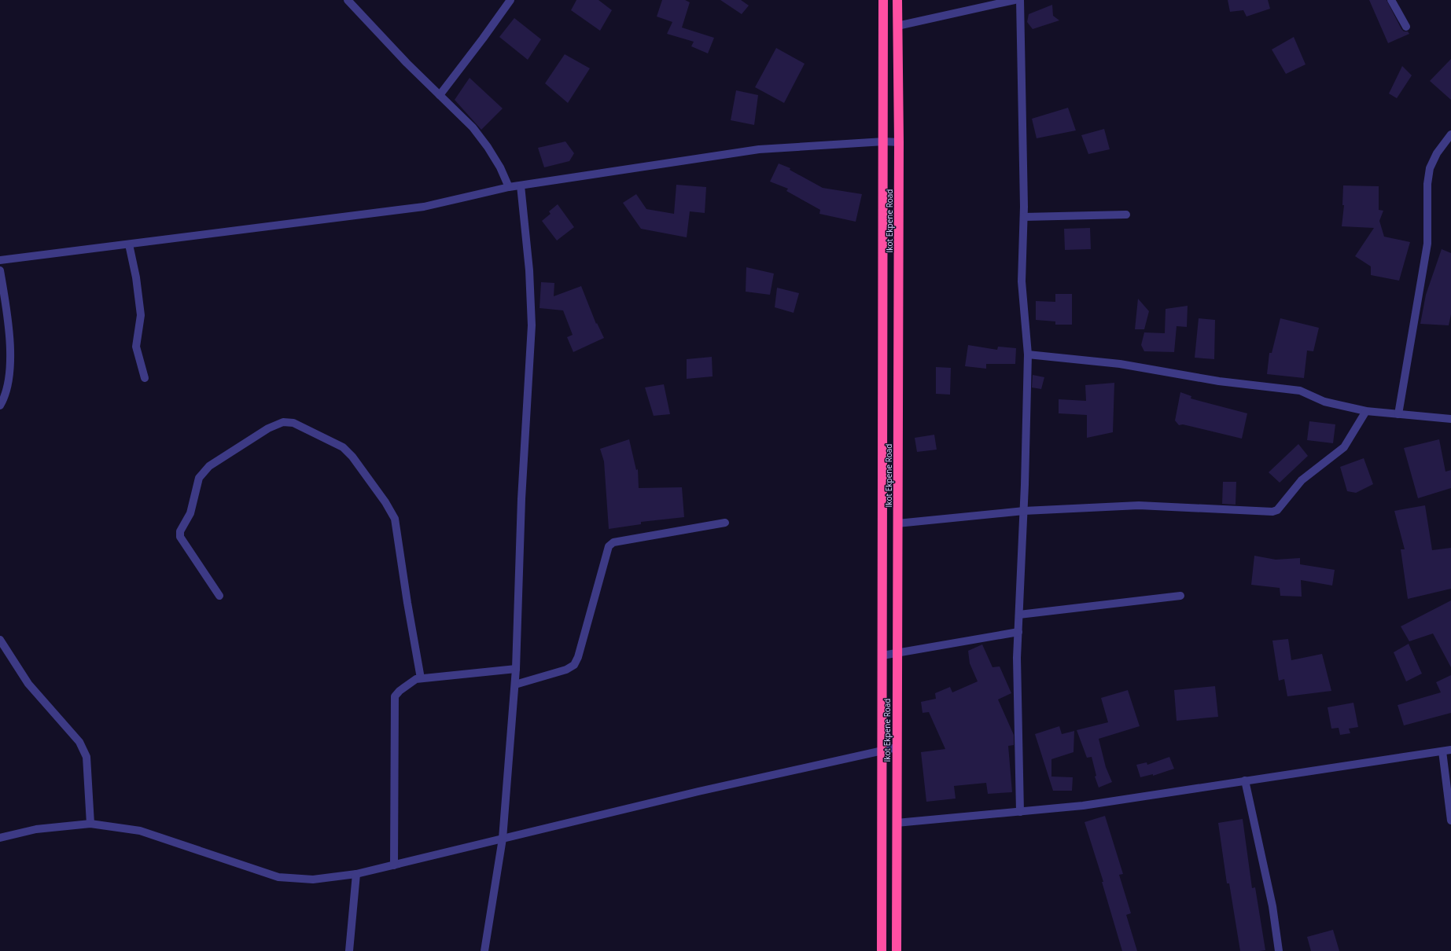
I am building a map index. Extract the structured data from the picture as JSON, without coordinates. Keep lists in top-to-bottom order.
{
  "streets": {
    "highway": ["Ikot Ekpene Road"]
  }
}
